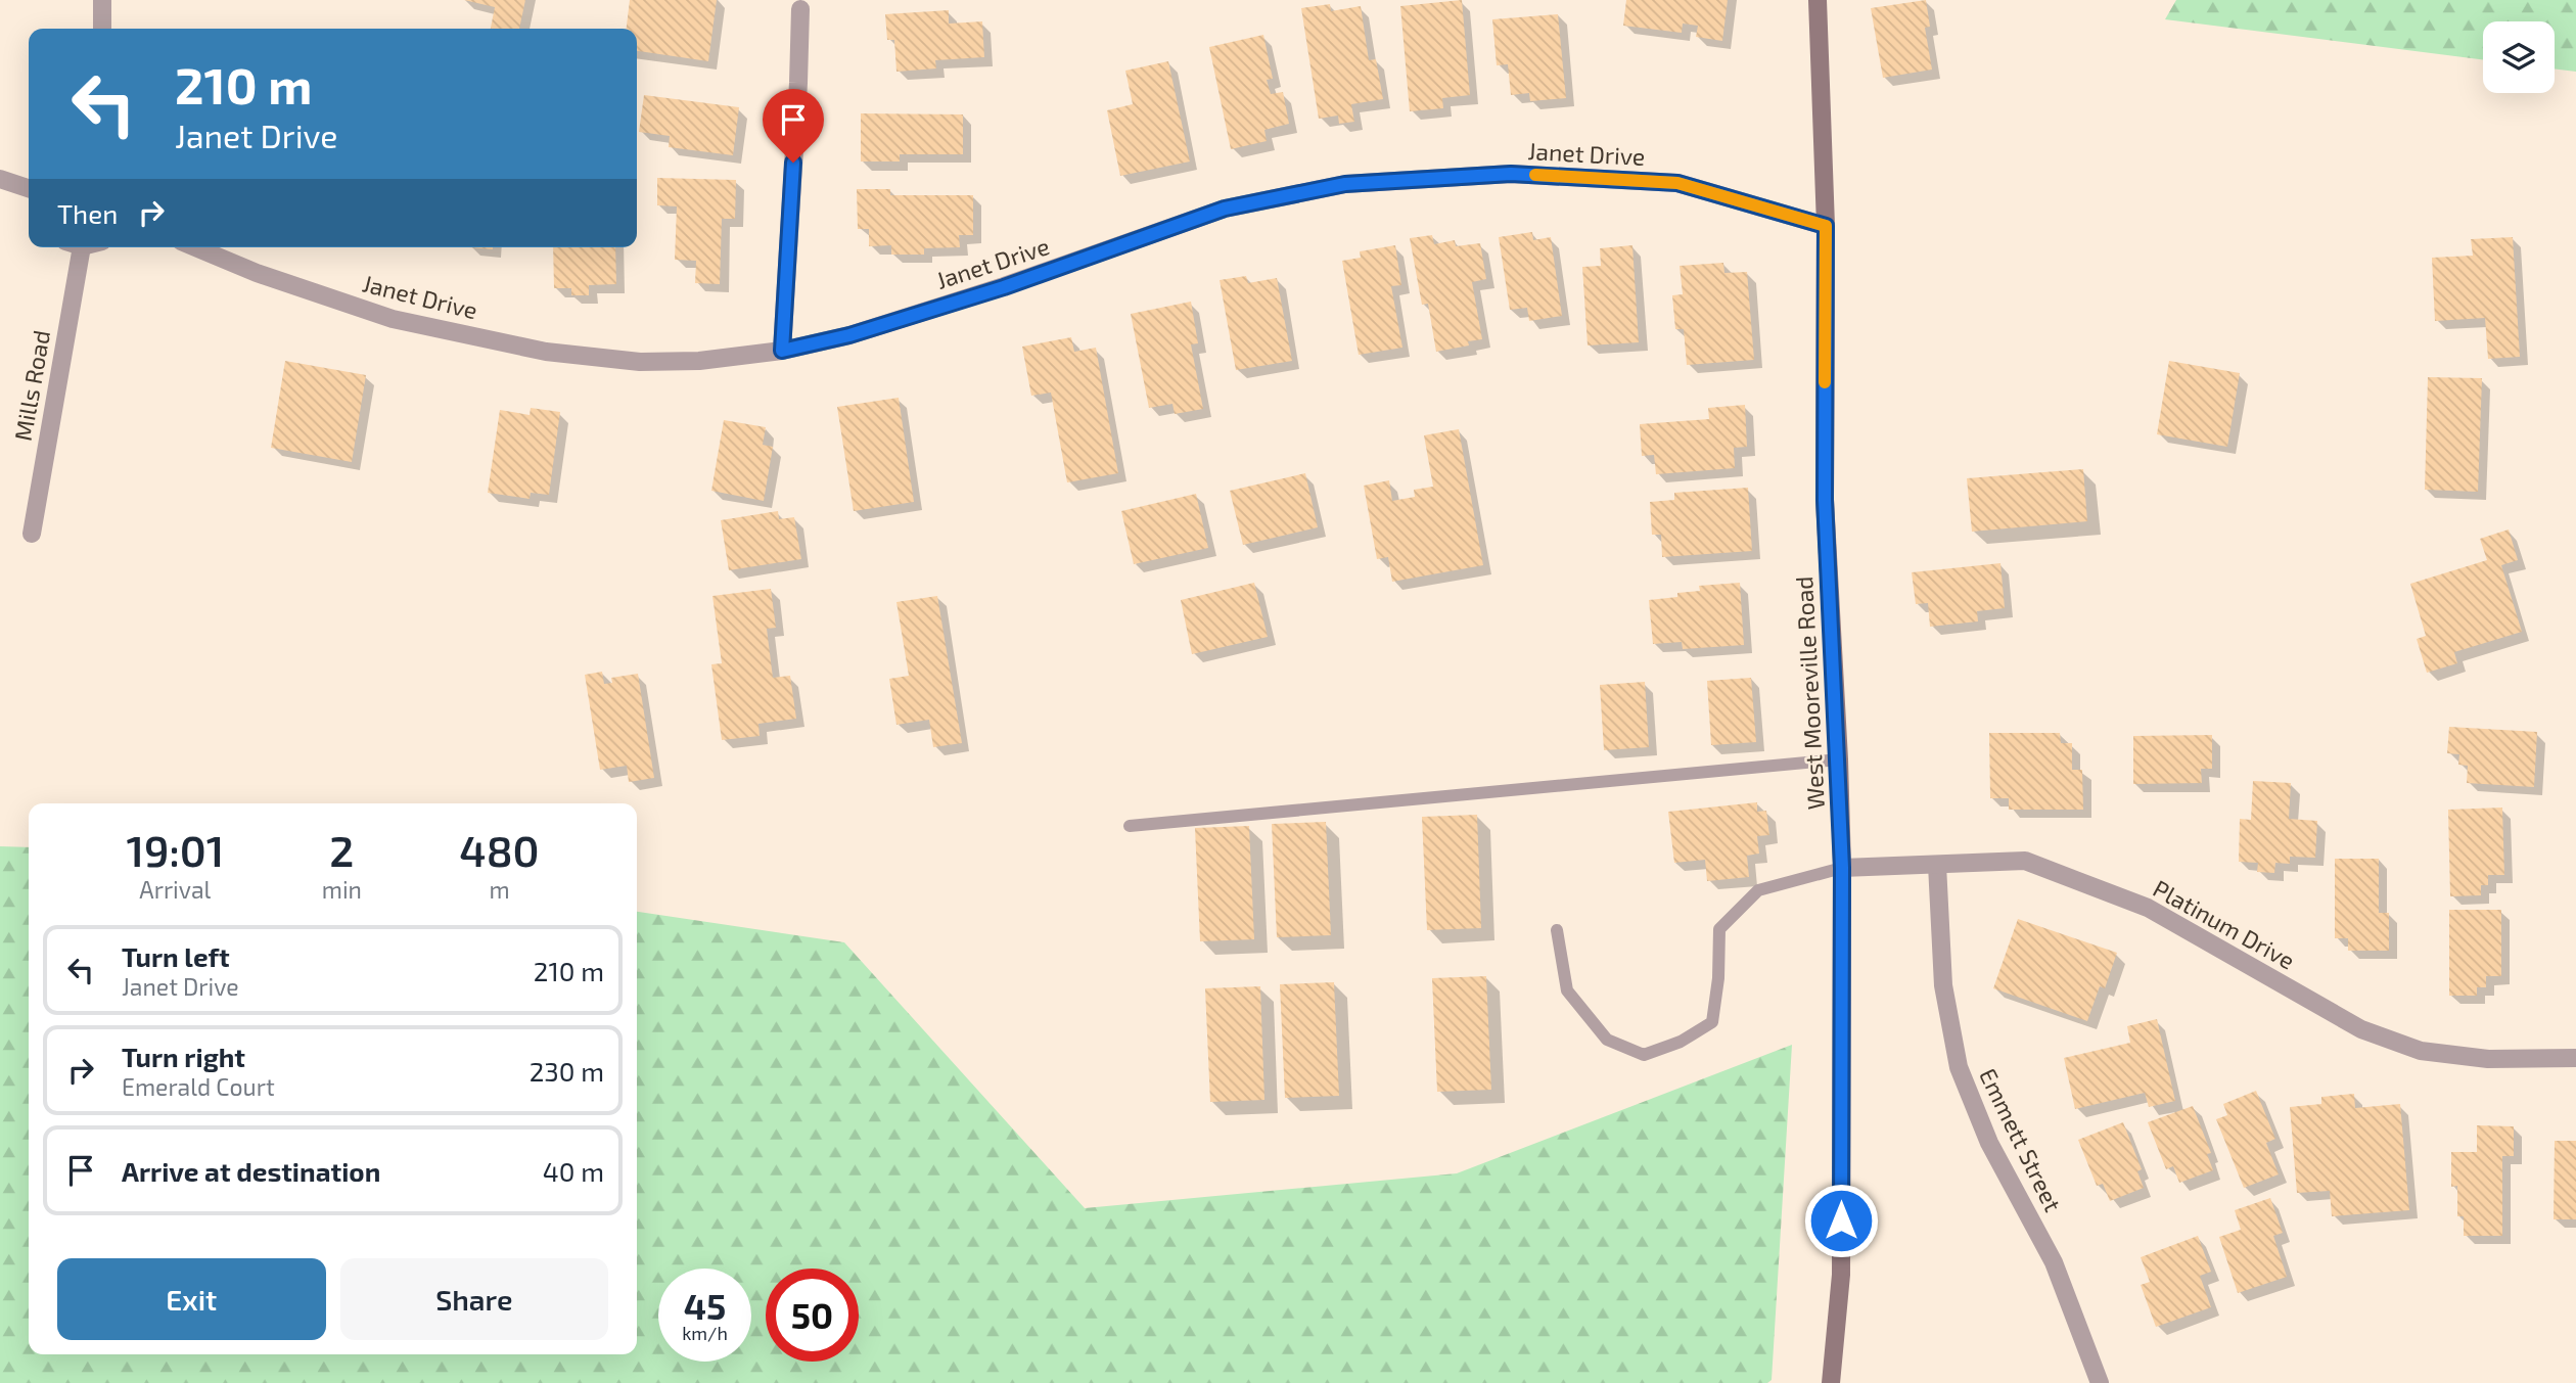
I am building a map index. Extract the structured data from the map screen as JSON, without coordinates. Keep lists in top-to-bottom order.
{
  "streets": {
    "main road": ["West Mooreville Road"],
    "street": [
      "Janet Drive",
      "Mills Road",
      "Platinum Drive",
      "Emmett Street"
    ]
  },
  "crossings": [
    ["Janet Drive", "West Mooreville Road"],
    ["West Mooreville Road", "Platinum Drive"],
    ["Platinum Drive", "Emmett Street"]
  ],
  "page": {
    "turn": ["210 m", "Janet Drive"],
    "then": "Then",
    "eta": [
      "19:01",
      "Arrival",
      "2",
      "min",
      "480",
      "m"
    ],
    "list": [
      {
        "name": "Turn left",
        "note": "Janet Drive",
        "value": "210 m"
      },
      {
        "name": "Turn right",
        "note": "Emerald Court",
        "value": "230 m"
      },
      {
        "name": "Arrive at destination",
        "value": "40 m"
      }
    ],
    "buttons": ["Exit", "Share"],
    "speed": "45 km/h",
    "limit": "50"
  }
}
